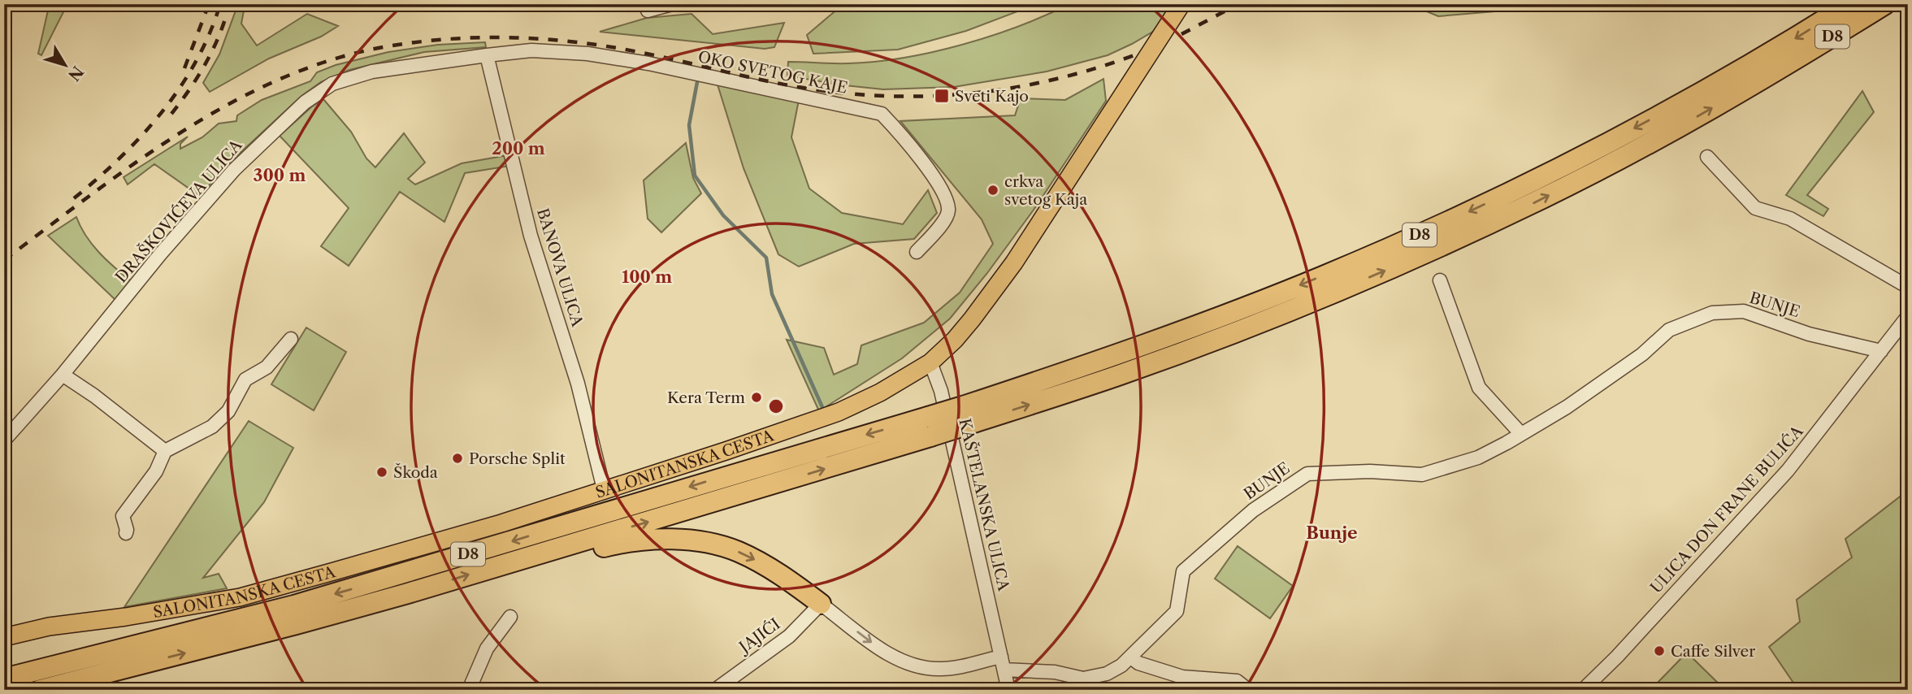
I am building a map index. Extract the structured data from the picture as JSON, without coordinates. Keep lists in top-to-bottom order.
{
  "streets": {
    "highway": ["D8"],
    "main road": ["SALONITANSKA CESTA"],
    "street": [
      "OKO SVETOG KAJE",
      "DRAŠKOVIĆEVA ULICA",
      "BANOVA ULICA",
      "BUNJE",
      "KAŠTELANSKA ULICA",
      "ULICA DON FRANE BULIĆA",
      "JAJIĆI"
    ]
  },
  "crossings": [
    ["OKO SVETOG KAJE", "DRAŠKOVIĆEVA ULICA"],
    ["OKO SVETOG KAJE", "BANOVA ULICA"],
    ["DRAŠKOVIĆEVA ULICA", "BANOVA ULICA"],
    ["BANOVA ULICA", "SALONITANSKA CESTA"],
    ["BUNJE", "KAŠTELANSKA ULICA"],
    ["BUNJE", "ULICA DON FRANE BULIĆA"],
    ["SALONITANSKA CESTA", "KAŠTELANSKA ULICA"]
  ],
  "districts": ["Bunje"],
  "places": {
    "transit": ["Sveti Kajo"],
    "other": [
      "crkva svetog Kaja",
      "Kera Term",
      "Porsche Split",
      "Škoda",
      "Caffe Silver"
    ]
  },
  "north": "bottom right",
  "rings": ["200 m", "300 m", "100 m"]
}
